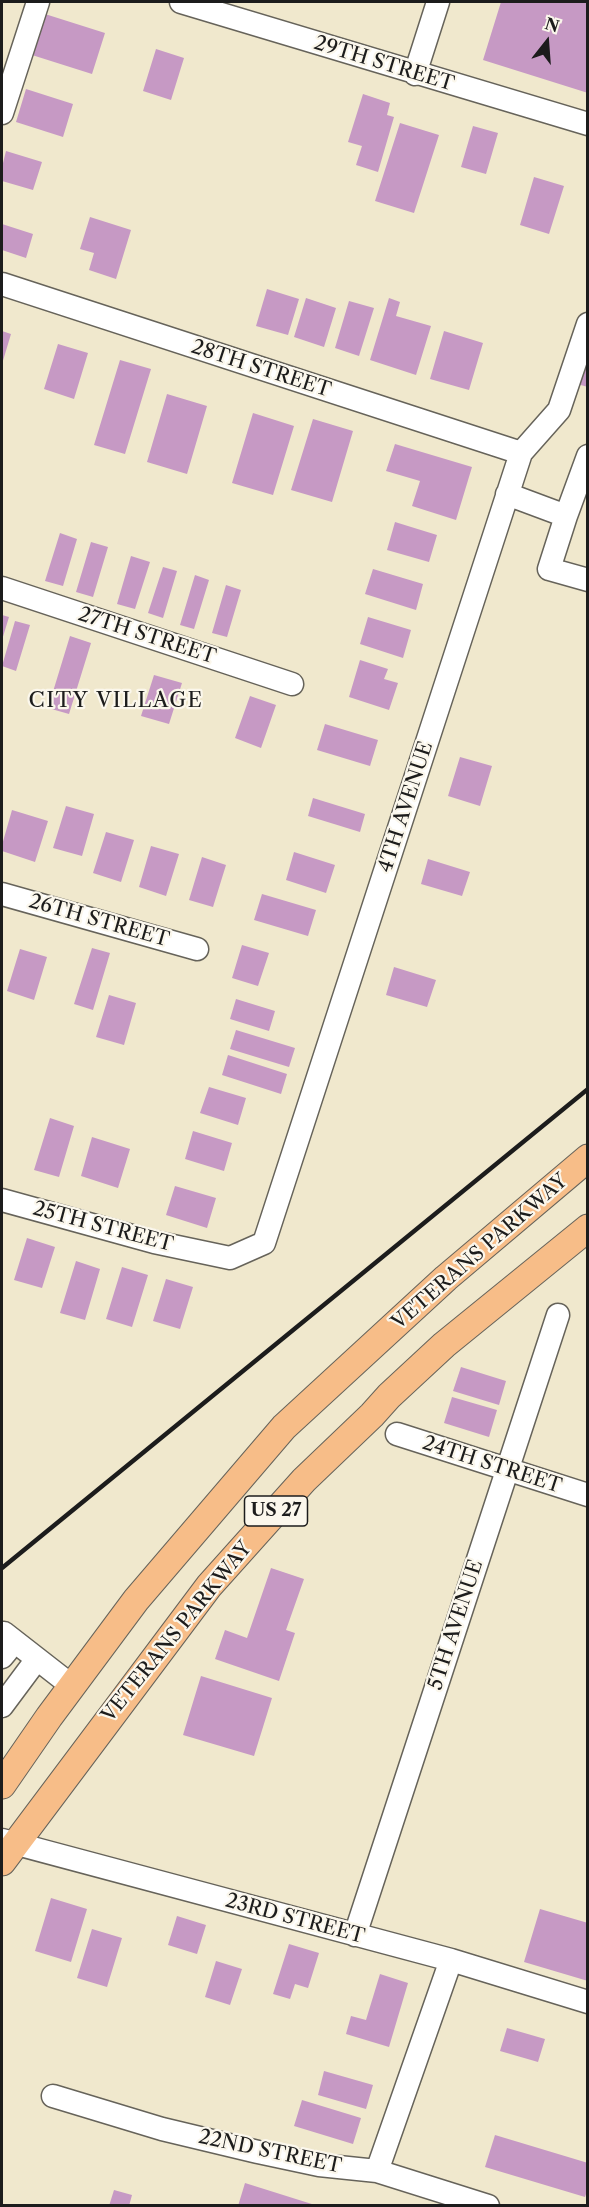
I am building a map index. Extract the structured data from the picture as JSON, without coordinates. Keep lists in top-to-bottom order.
{
  "streets": {
    "main road": ["VETERANS PARKWAY", "US 27"],
    "street": [
      "29TH STREET",
      "28TH STREET",
      "27TH STREET",
      "4TH AVENUE",
      "26TH STREET",
      "25TH STREET",
      "24TH STREET",
      "5TH AVENUE",
      "23RD STREET",
      "22ND STREET"
    ]
  },
  "crossings": [
    ["28TH STREET", "4TH AVENUE"],
    ["4TH AVENUE", "25TH STREET"],
    ["VETERANS PARKWAY", "23RD STREET"],
    ["24TH STREET", "5TH AVENUE"],
    ["5TH AVENUE", "23RD STREET"]
  ],
  "districts": ["CITY VILLAGE"],
  "north": "top"
}
